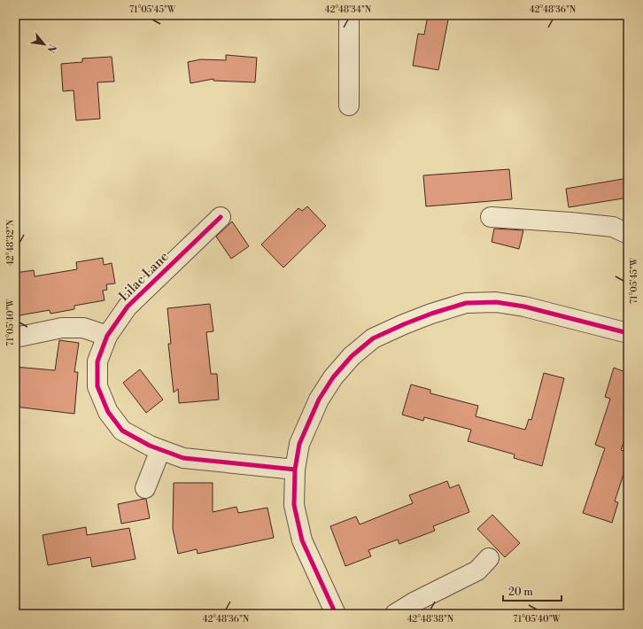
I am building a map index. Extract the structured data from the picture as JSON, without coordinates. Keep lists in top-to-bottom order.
{
  "streets": {
    "street": ["Lilac Lane"]
  },
  "scale_bar": "20 m",
  "north": "bottom right",
  "coordinates": [
    "71°05'45\"W",
    "42°48'34\"N",
    "42°48'36\"N",
    "42°48'32\"N",
    "71°05'40\"W",
    "42°48'38\"N"
  ]
}
